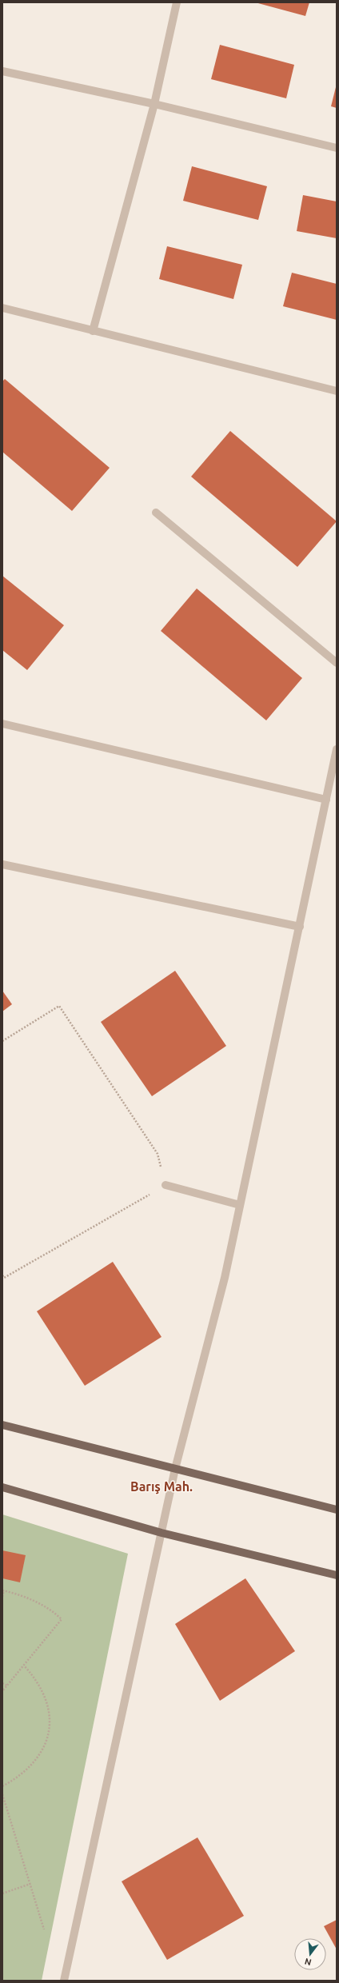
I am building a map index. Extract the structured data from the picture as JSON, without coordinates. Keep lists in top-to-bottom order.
{
  "districts": ["Barış Mah."],
  "north": "bottom"
}
